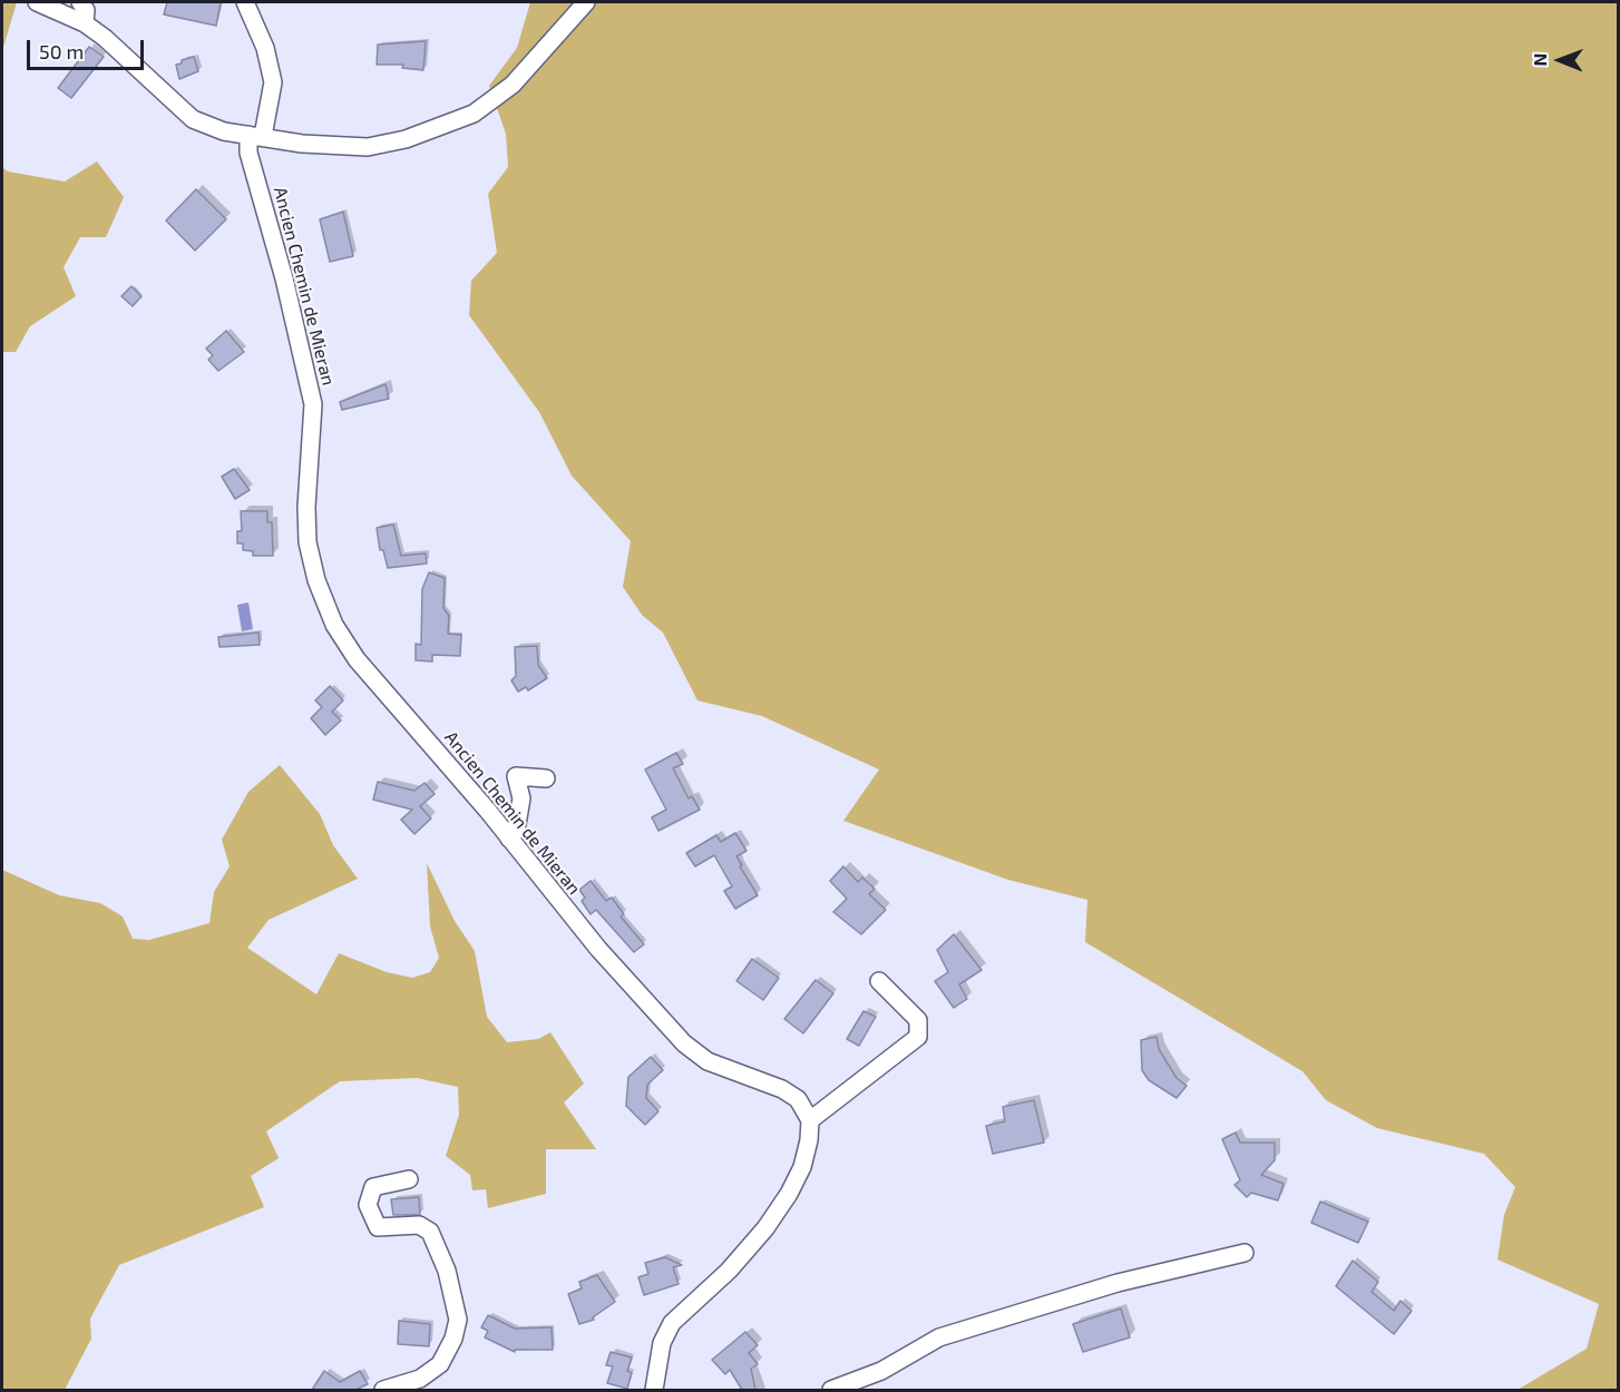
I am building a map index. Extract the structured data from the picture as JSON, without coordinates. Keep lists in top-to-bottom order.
{
  "streets": {
    "street": ["Ancien Chemin de Mieran"]
  },
  "scale_bar": "50 m",
  "north": "left"
}
